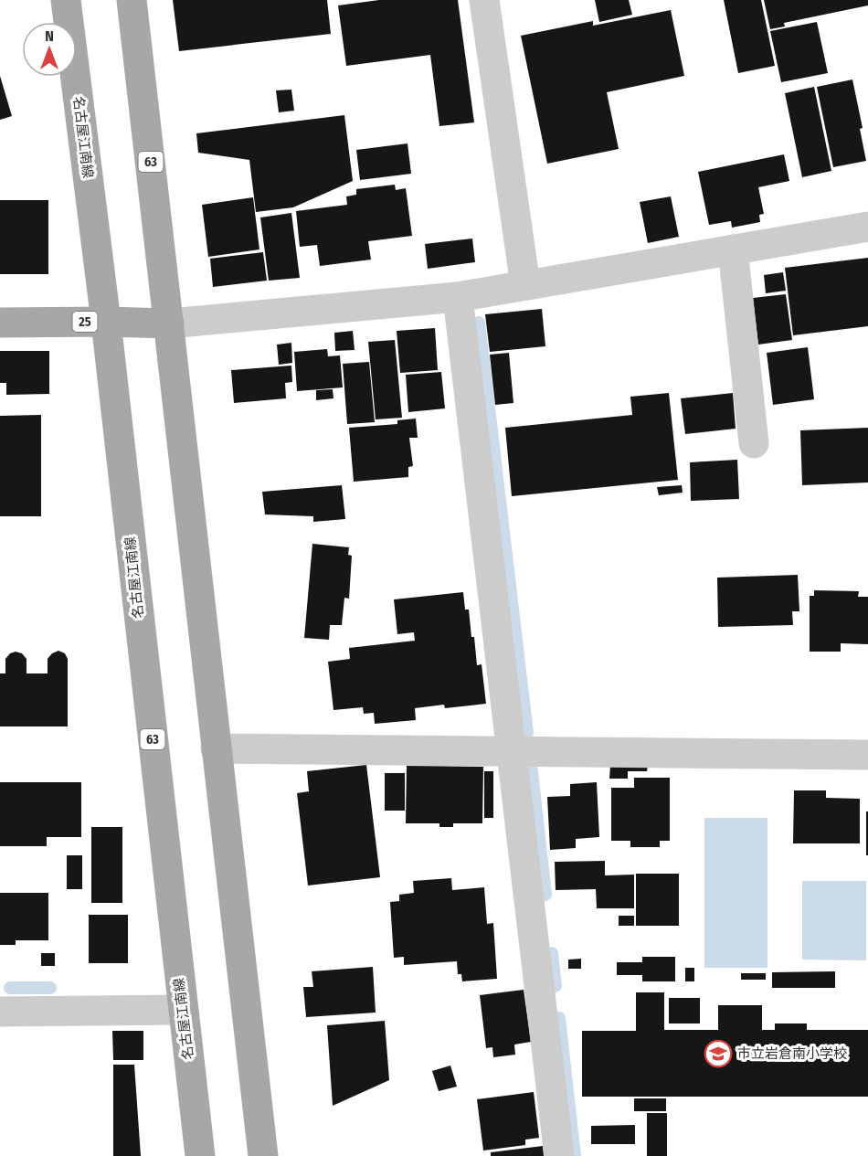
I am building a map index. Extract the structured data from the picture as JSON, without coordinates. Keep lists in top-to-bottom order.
{
  "streets": {
    "main road": ["名古屋江南線", "63", "25"]
  },
  "crossings": [
    ["名古屋江南線", "25"],
    ["63", "25"]
  ],
  "places": {
    "school or university": ["市立岩倉南小学校"]
  },
  "north": "top"
}
